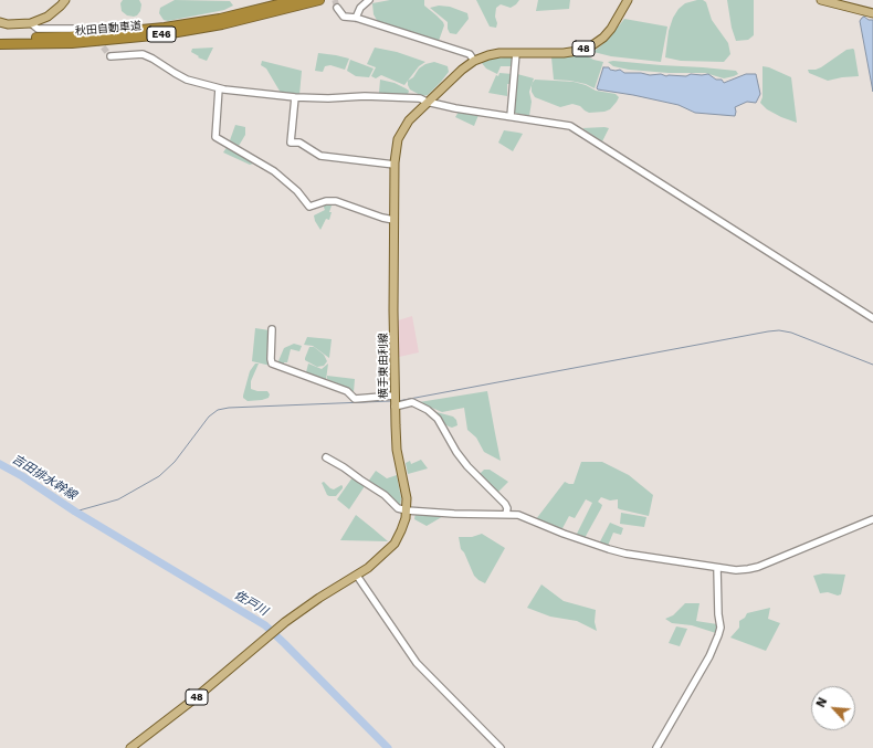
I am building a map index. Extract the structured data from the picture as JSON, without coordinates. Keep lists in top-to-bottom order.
{
  "streets": {
    "highway": ["秋田自動車道", "E46"],
    "main road": ["48", "横手東由利線"]
  },
  "water": ["吉田排水幹線", "佐戸川"],
  "north": "top left"
}
